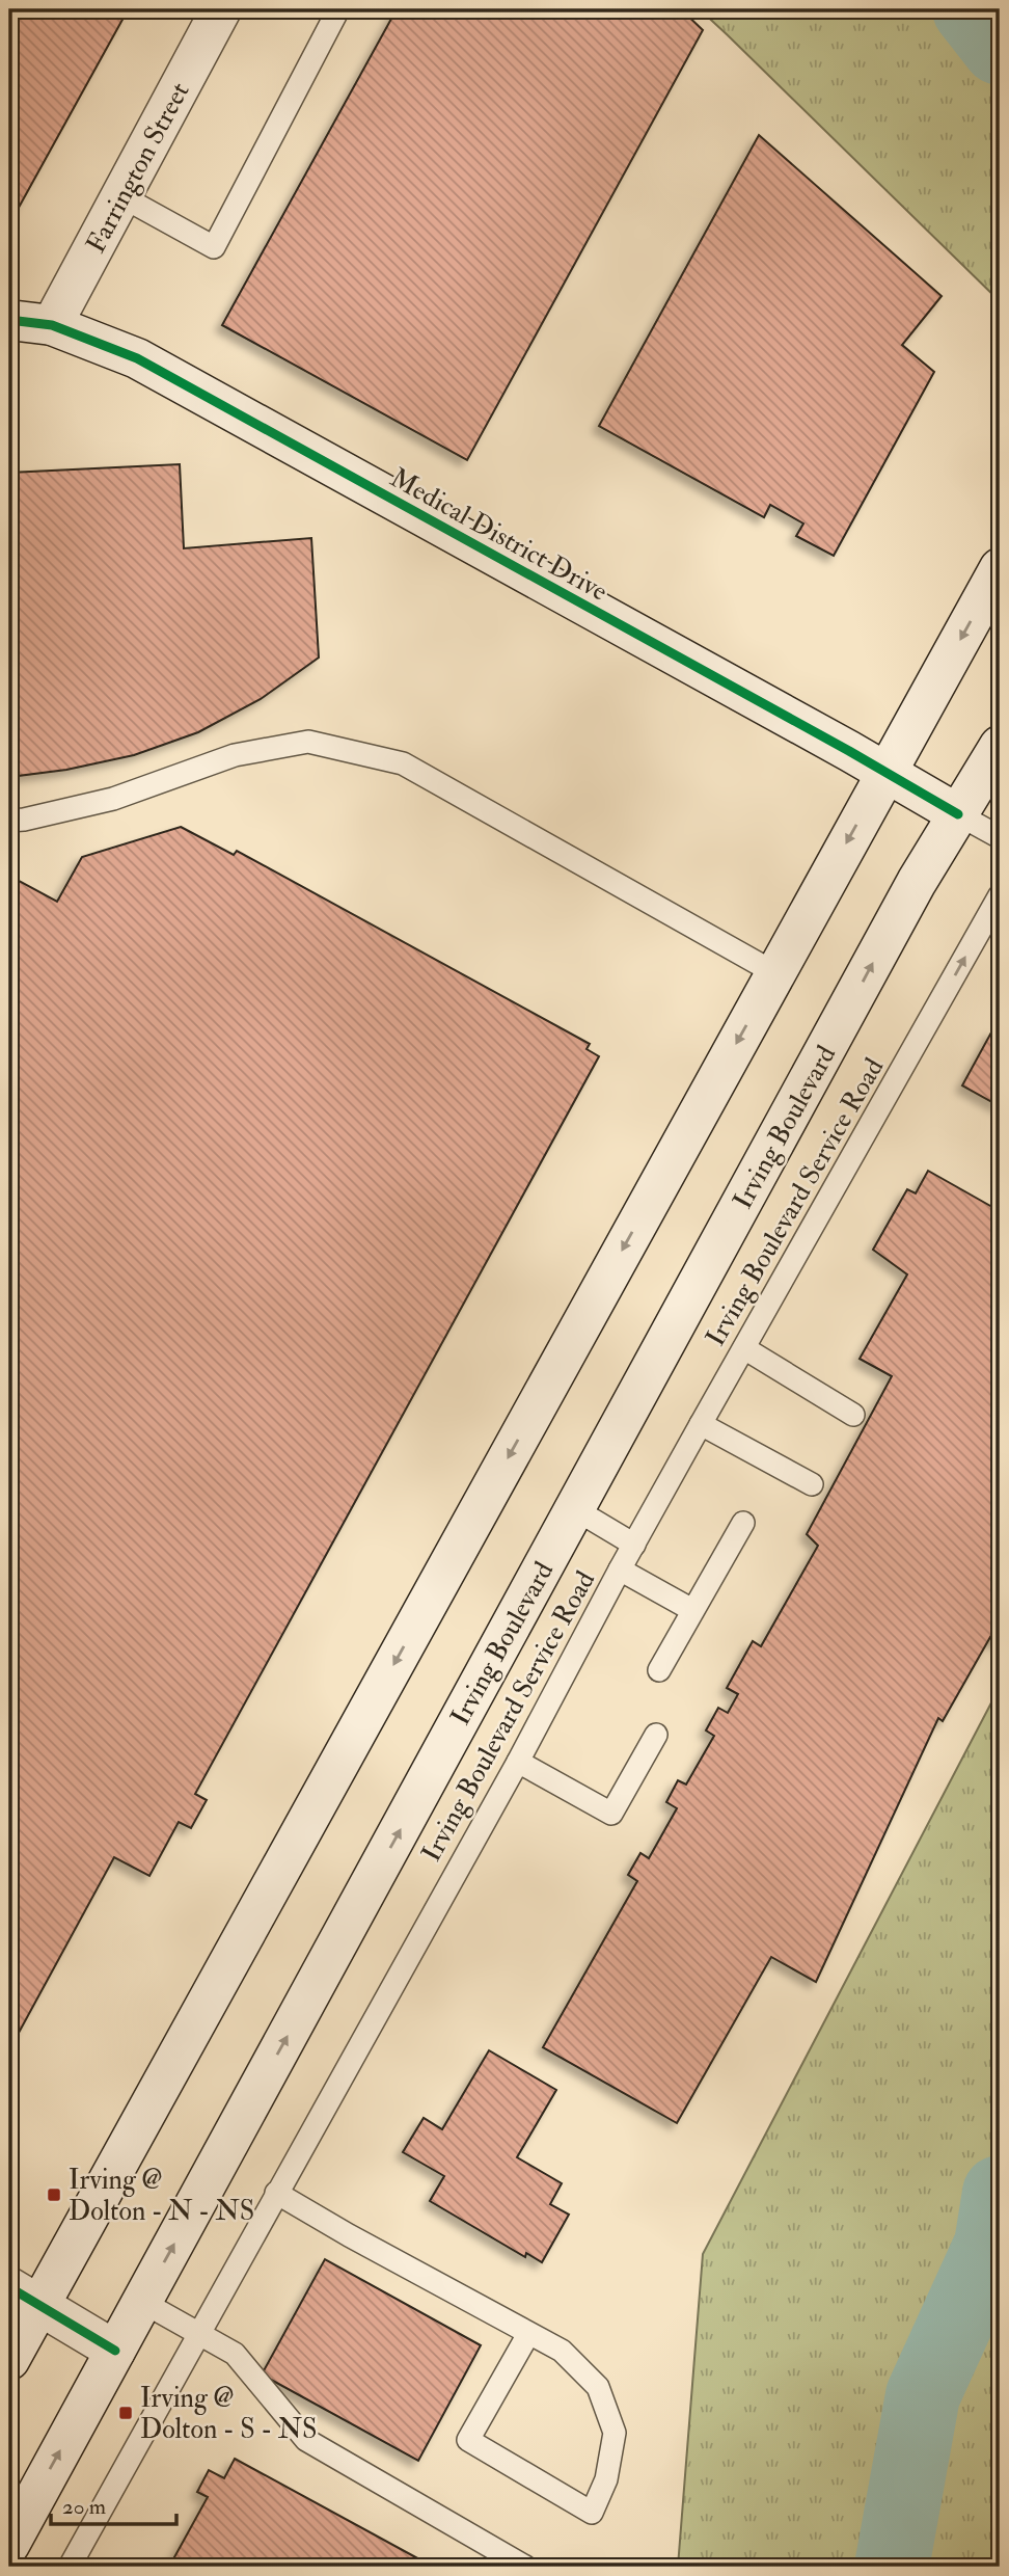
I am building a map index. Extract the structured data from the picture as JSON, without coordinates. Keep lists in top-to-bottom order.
{
  "streets": {
    "main road": ["Farrington Street", "Medical District Drive", "Irving Boulevard"],
    "lane": ["Irving Boulevard Service Road"]
  },
  "crossings": [
    ["Farrington Street", "Medical District Drive"],
    ["Medical District Drive", "Irving Boulevard"]
  ],
  "places": {
    "transit": ["Irving @ Dolton - N - NS", "Irving @ Dolton - S - NS"]
  },
  "scale_bar": "20 m"
}
